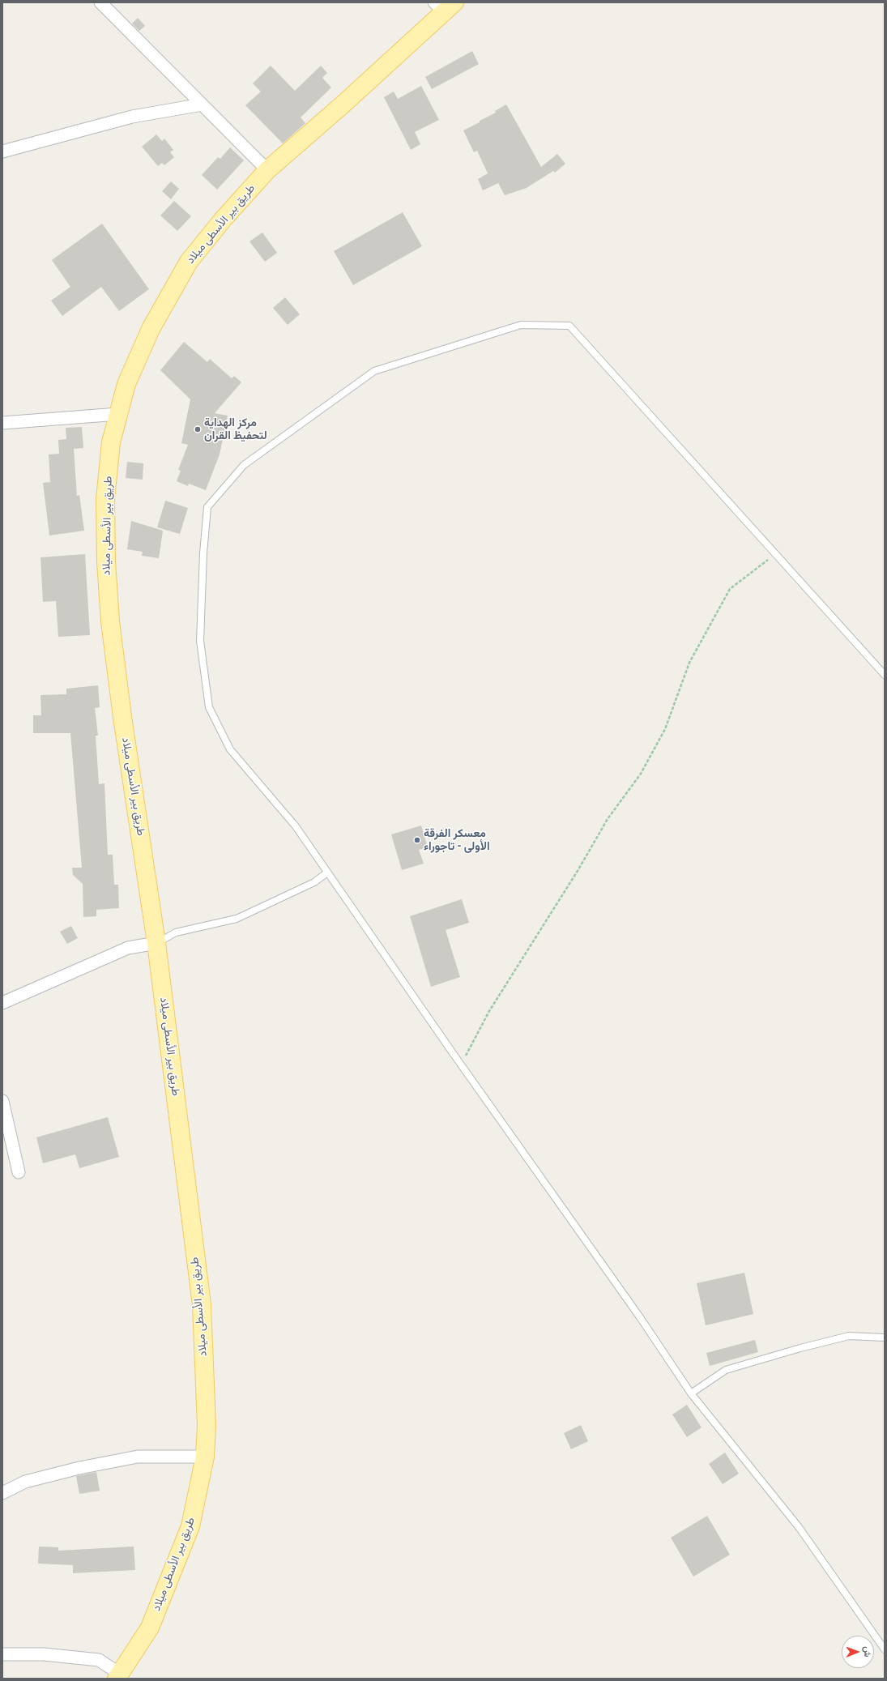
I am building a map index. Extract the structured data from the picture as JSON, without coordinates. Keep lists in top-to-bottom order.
{
  "streets": {
    "main road": ["طريق بير الأسطى ميلاد"]
  },
  "places": ["مركز الهداية لتحفيظ القران", "معسكر الفرقة الأولى - تاجوراء"],
  "north": "right"
}
